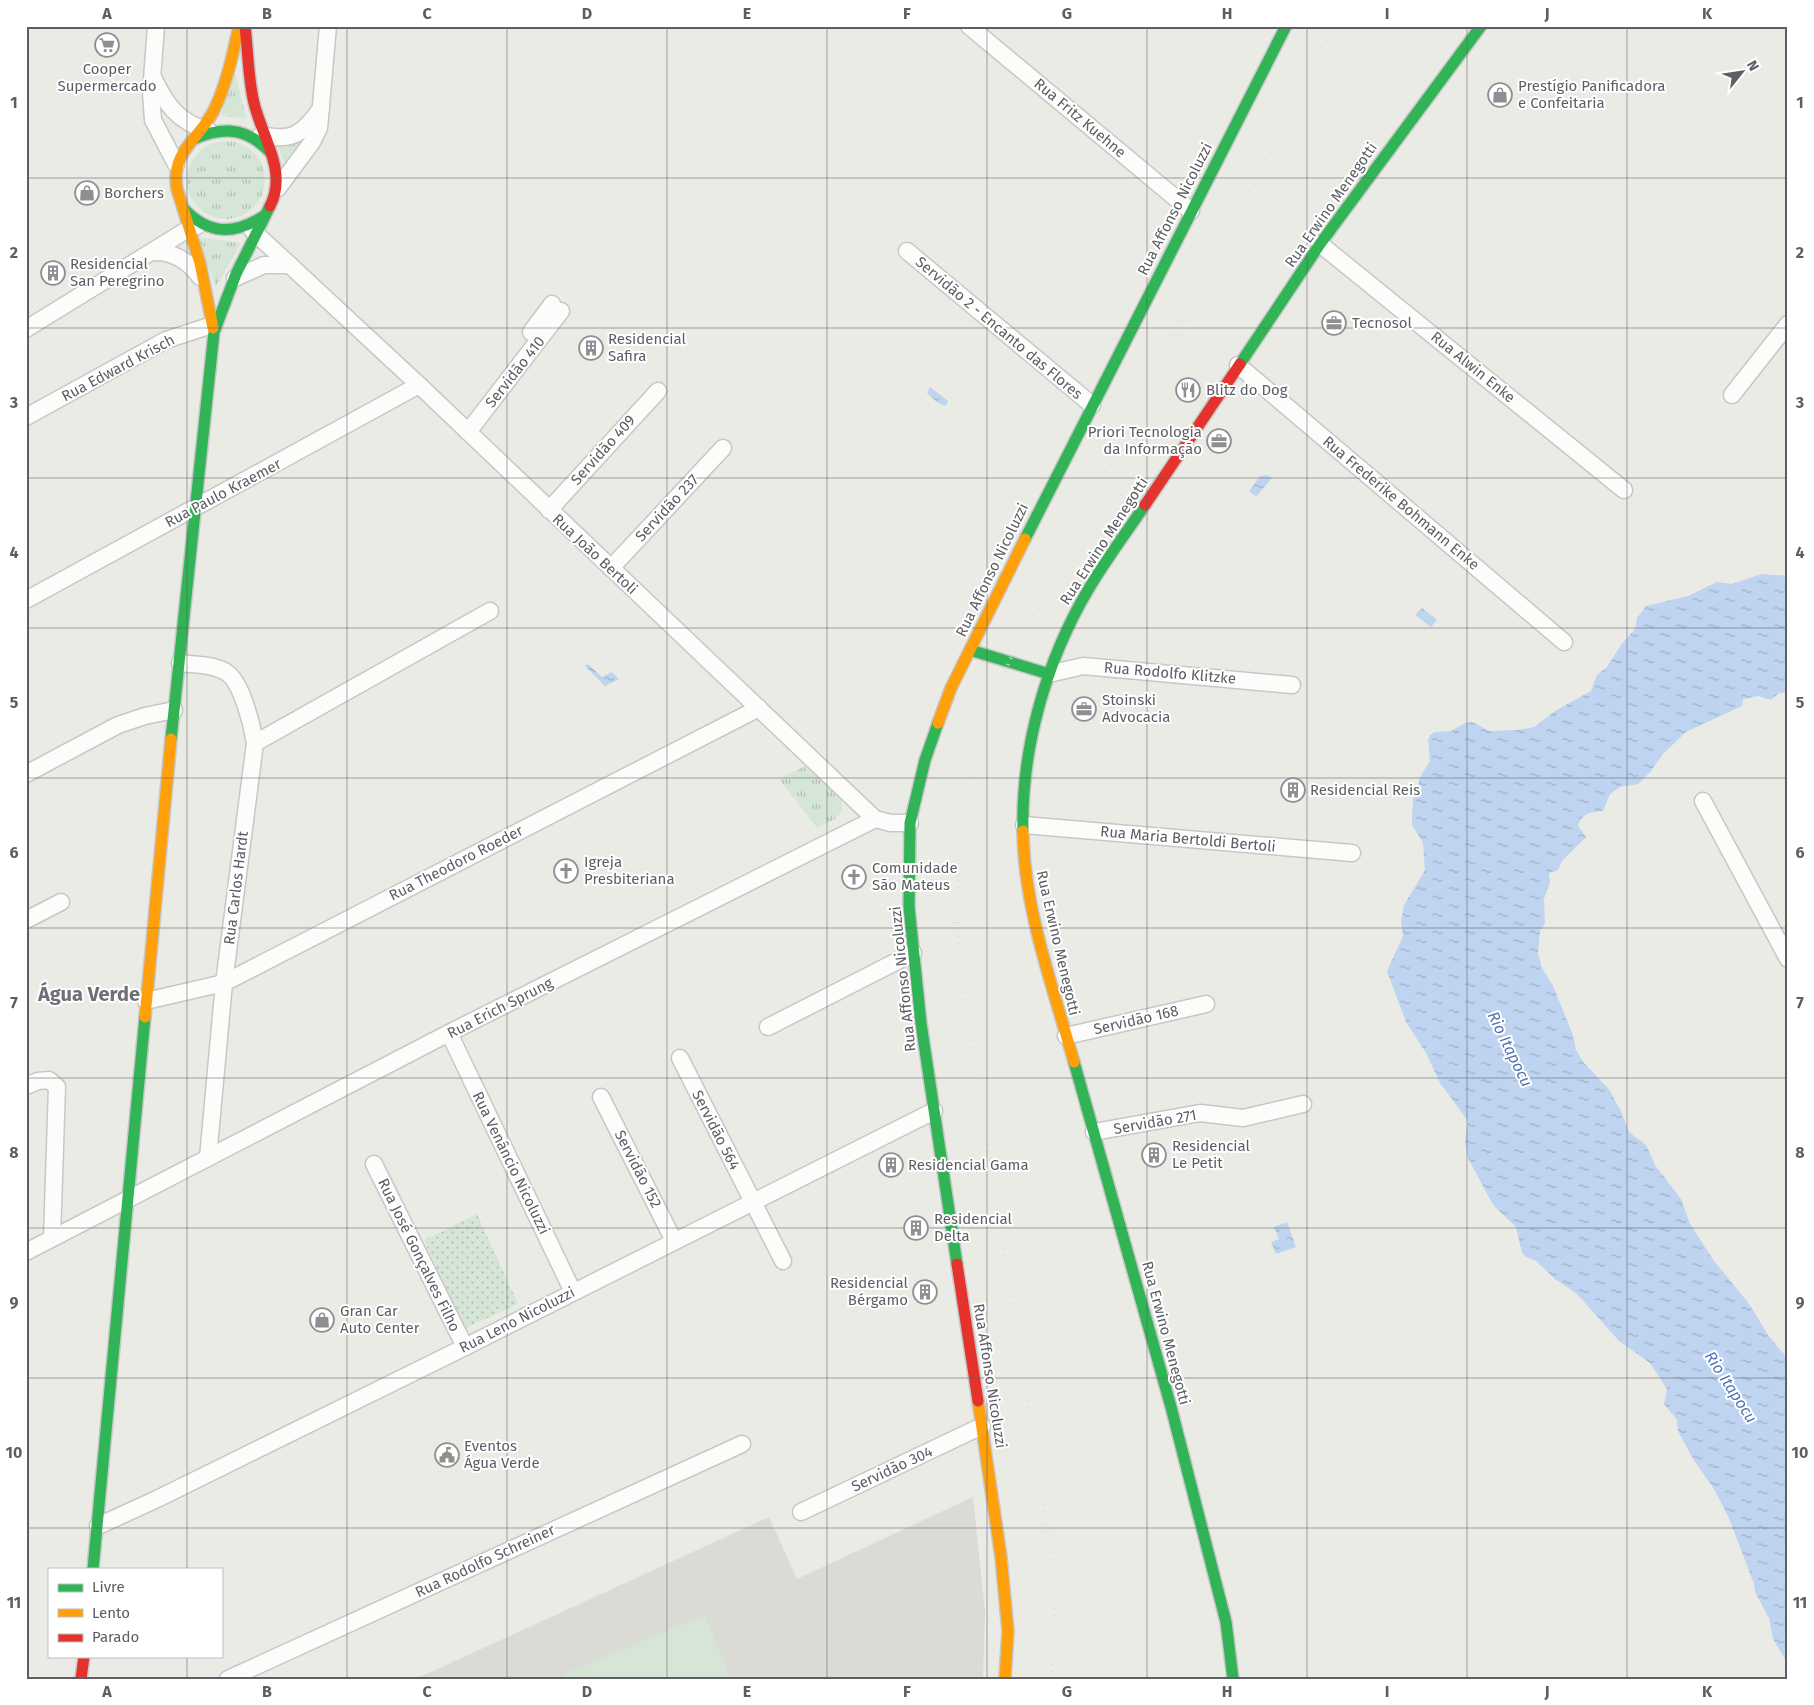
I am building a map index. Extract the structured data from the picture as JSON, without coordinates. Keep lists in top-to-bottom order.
{
  "streets": {
    "main road": ["Rua Erwino Menegotti", "Rua Affonso Nicoluzzi"],
    "street": [
      "Rua Fritz Kuehne",
      "Servidão 2 - Encanto das Flores",
      "Rua Alwin Enke",
      "Rua Edward Krisch",
      "Servidão 409",
      "Rua Paulo Kraemer",
      "Rua Frederike Bohmann Enke",
      "Servidão 237",
      "Rua João Bertoli",
      "Rua Rodolfo Klitzke",
      "Rua Maria Bertoldi Bertoli",
      "Rua Theodoro Roeder",
      "Rua Carlos Hardt",
      "Rua Erich Sprung",
      "Servidão 168",
      "Servidão 271",
      "Servidão 564",
      "Rua Venâncio Nicoluzzi",
      "Servidão 152",
      "Rua José Gonçalves Filho",
      "Rua Leno Nicoluzzi",
      "Servidão 304",
      "Rua Rodolfo Schreiner"
    ]
  },
  "crossings": [
    ["Rua Fritz Kuehne", "Rua Affonso Nicoluzzi"],
    ["Rua Erwino Menegotti", "Rua Alwin Enke"],
    ["Rua Erwino Menegotti", "Rua Frederike Bohmann Enke"],
    ["Rua Erwino Menegotti", "Rua Rodolfo Klitzke"],
    ["Rua Erwino Menegotti", "Rua Maria Bertoldi Bertoli"],
    ["Rua Erwino Menegotti", "Servidão 168"],
    ["Rua Erwino Menegotti", "Servidão 271"],
    ["Rua Affonso Nicoluzzi", "Servidão 2 - Encanto das Flores"],
    ["Rua Affonso Nicoluzzi", "Rua Leno Nicoluzzi"],
    ["Rua Affonso Nicoluzzi", "Servidão 304"],
    ["Servidão 409", "Rua João Bertoli"],
    ["Rua Paulo Kraemer", "Rua João Bertoli"],
    ["Servidão 237", "Rua João Bertoli"],
    ["Rua João Bertoli", "Rua Theodoro Roeder"],
    ["Rua João Bertoli", "Rua Erich Sprung"],
    ["Rua Theodoro Roeder", "Rua Carlos Hardt"],
    ["Rua Carlos Hardt", "Rua Erich Sprung"],
    ["Rua Erich Sprung", "Rua Venâncio Nicoluzzi"],
    ["Servidão 564", "Rua Leno Nicoluzzi"],
    ["Rua Venâncio Nicoluzzi", "Rua Leno Nicoluzzi"],
    ["Servidão 152", "Rua Leno Nicoluzzi"],
    ["Rua José Gonçalves Filho", "Rua Leno Nicoluzzi"]
  ],
  "districts": ["Água Verde"],
  "water": ["Rio Itapocu"],
  "places": {
    "supermarket": ["Cooper Supermercado"],
    "shop": ["Prestígio Panificadora e Confeitaria", "Borchers", "Gran Car Auto Center"],
    "building": [
      "Residencial San Peregrino",
      "Residencial Safira",
      "Residencial Reis",
      "Residencial Le Petit",
      "Residencial Gama",
      "Residencial Delta",
      "Residencial Bérgamo"
    ],
    "office": ["Tecnosol", "Priori Tecnologia da Informação", "Stoinski Advocacia"],
    "restaurant": ["Blitz do Dog"],
    "church": ["Igreja Presbiteriana", "Comunidade São Mateus"],
    "public building": ["Eventos Água Verde"]
  },
  "legend": ["Livre", "Lento", "Parado"],
  "north": "top right",
  "grid": {
    "columns": [
      "A",
      "B",
      "C",
      "D",
      "E",
      "F",
      "G",
      "H",
      "I",
      "J",
      "K"
    ],
    "rows": [
      "1",
      "2",
      "3",
      "4",
      "5",
      "6",
      "7",
      "8",
      "9",
      "10",
      "11"
    ]
  }
}
